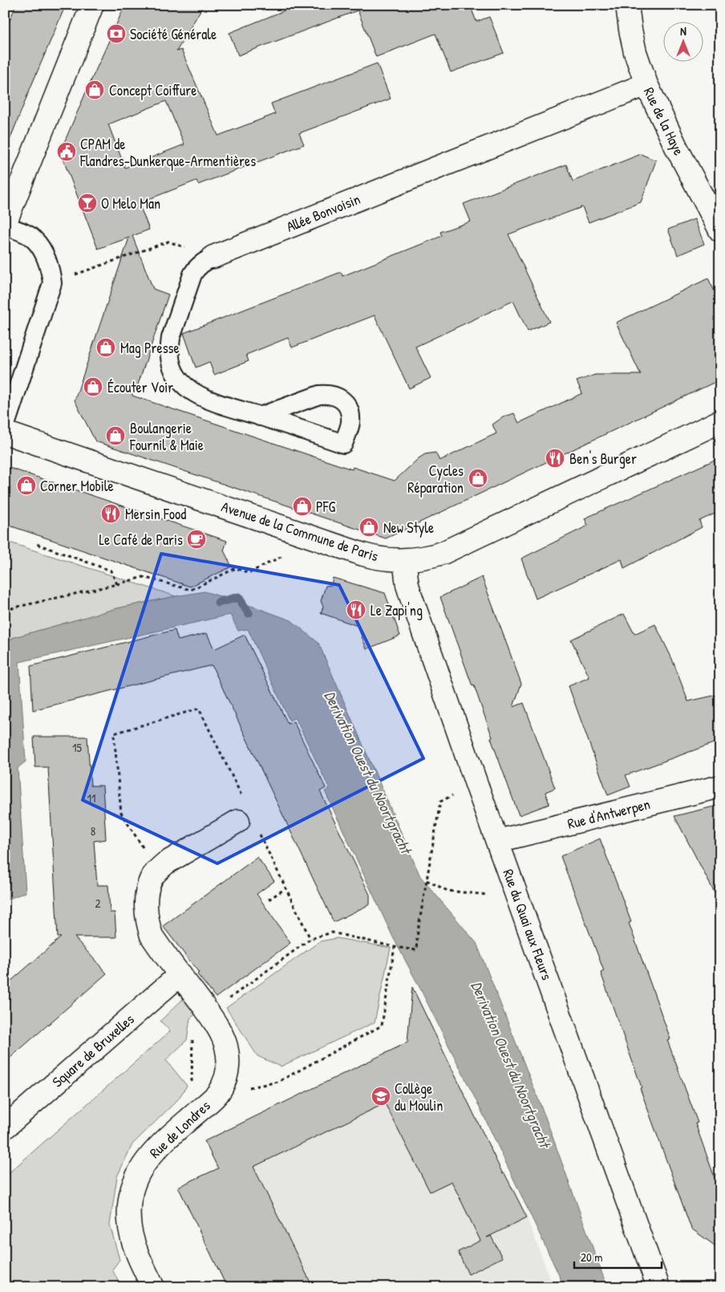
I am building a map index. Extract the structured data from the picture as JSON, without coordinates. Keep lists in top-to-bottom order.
{
  "streets": {
    "street": [
      "Rue de la Haye",
      "Allée Bonvoisin",
      "Avenue de la Commune de Paris",
      "Rue d'Antwerpen",
      "Rue du Quai aux Fleurs",
      "Square de Bruxelles",
      "Rue de Londres"
    ]
  },
  "crossings": [
    ["Rue de la Haye", "Allée Bonvoisin"],
    ["Avenue de la Commune de Paris", "Rue du Quai aux Fleurs"],
    ["Rue d'Antwerpen", "Rue du Quai aux Fleurs"]
  ],
  "water": ["Derivation Ouest du Noortgracht"],
  "places": {
    "bank": ["Société Générale"],
    "shop": [
      "Concept Coiffure",
      "Mag Presse",
      "Écouter Voir",
      "Boulangerie Fournil & Maie",
      "Cycles Réparation",
      "Corner Mobile",
      "PFG",
      "New Style"
    ],
    "public building": ["CPAM de Flandres-Dunkerque-Armentières"],
    "bar": ["O Melo Man"],
    "restaurant": ["Ben's Burger", "Mersin Food", "Le Zapi'ng"],
    "cafe": ["Le Café de Paris"],
    "school or university": ["Collège du Moulin"]
  },
  "house_numbers": [
    "15",
    "11",
    "8",
    "2"
  ],
  "scale_bar": "20 m",
  "north": "top"
}
